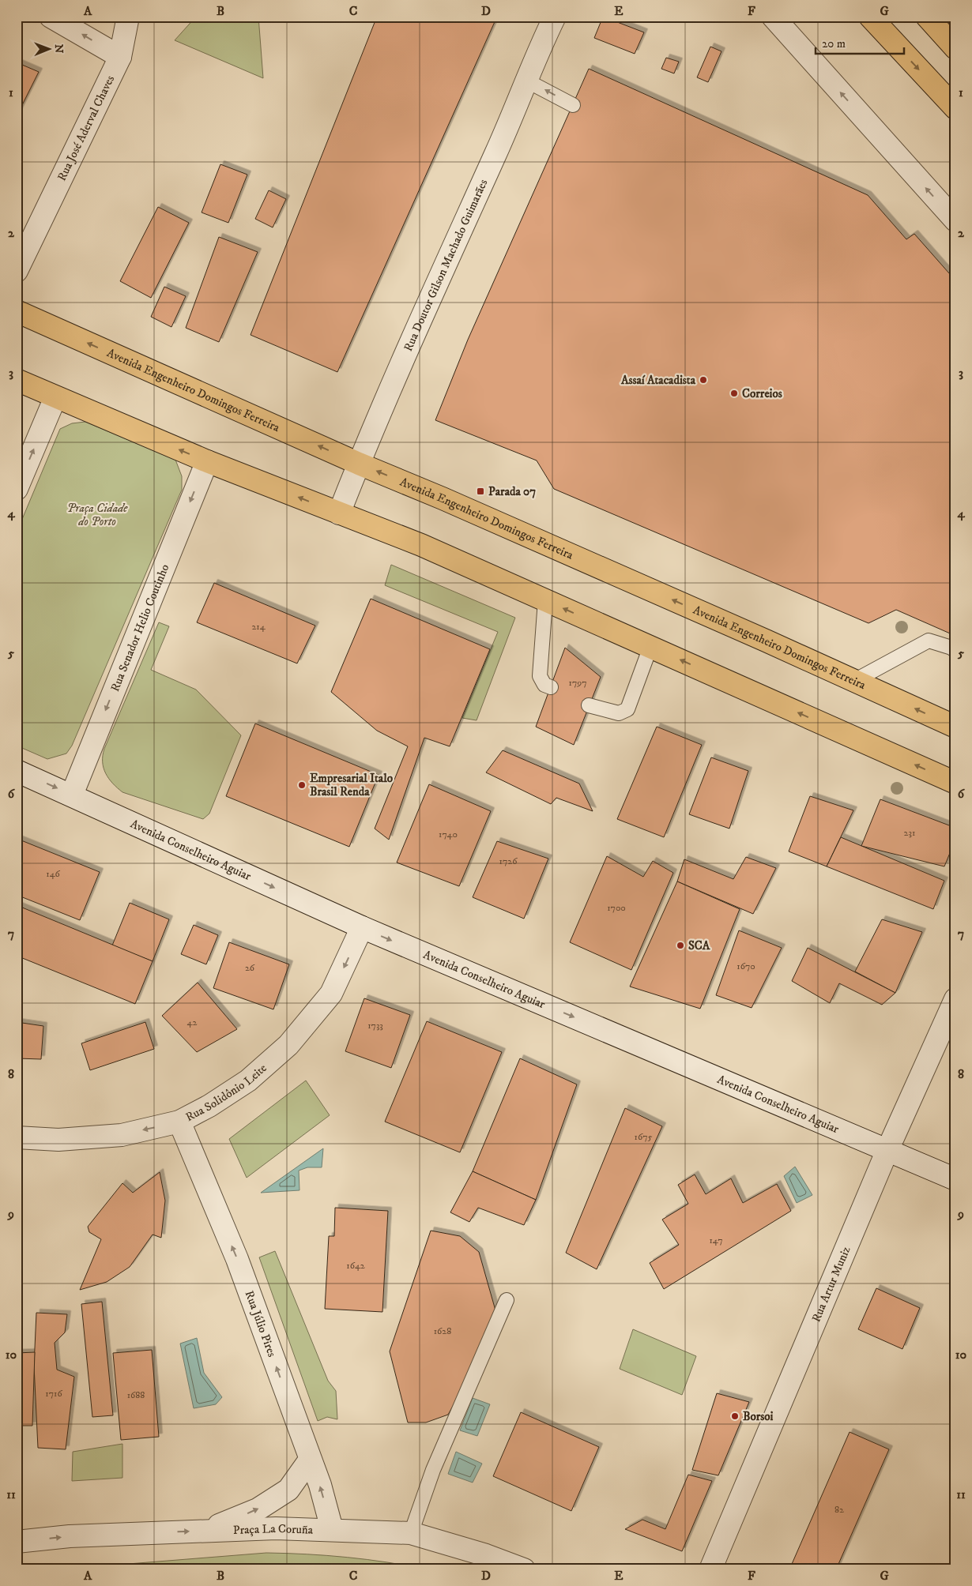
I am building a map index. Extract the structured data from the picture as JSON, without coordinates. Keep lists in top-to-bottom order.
{
  "streets": {
    "main road": ["Avenida Engenheiro Domingos Ferreira"],
    "street": [
      "Rua José Aderval Chaves",
      "Rua Doutor Gilson Machado Guimarães",
      "Rua Senador Helio Coutinho",
      "Avenida Conselheiro Aguiar",
      "Rua Solidônio Leite",
      "Rua Artur Muniz",
      "Rua Júlio Pires",
      "Praça La Coruña"
    ]
  },
  "crossings": [
    ["Rua Doutor Gilson Machado Guimarães", "Avenida Engenheiro Domingos Ferreira"],
    ["Rua Senador Helio Coutinho", "Avenida Conselheiro Aguiar"],
    ["Avenida Conselheiro Aguiar", "Rua Solidônio Leite"],
    ["Avenida Conselheiro Aguiar", "Rua Artur Muniz"],
    ["Rua Solidônio Leite", "Rua Júlio Pires"],
    ["Rua Júlio Pires", "Praça La Coruña"]
  ],
  "one_way": [
    "Rua Senador Helio Coutinho",
    "Avenida Conselheiro Aguiar",
    "Rua Solidônio Leite",
    "Rua Júlio Pires",
    "Praça La Coruña"
  ],
  "parks": ["Praça Cidade do Porto"],
  "places": {
    "other": [
      "Assaí Atacadista",
      "Correios",
      "Empresarial Italo Brasil Renda",
      "SCA",
      "Borsoi"
    ],
    "transit": ["Parada 07"]
  },
  "house_numbers": [
    "214",
    "1797",
    "231",
    "1740",
    "1726",
    "146",
    "1700",
    "1670",
    "26",
    "42",
    "1733",
    "1675",
    "147",
    "1642",
    "1628",
    "1716",
    "1688",
    "82"
  ],
  "scale_bar": "20 m",
  "north": "right",
  "grid": {
    "columns": [
      "A",
      "B",
      "C",
      "D",
      "E",
      "F",
      "G"
    ],
    "rows": [
      "1",
      "2",
      "3",
      "4",
      "5",
      "6",
      "7",
      "8",
      "9",
      "10",
      "11"
    ]
  }
}
